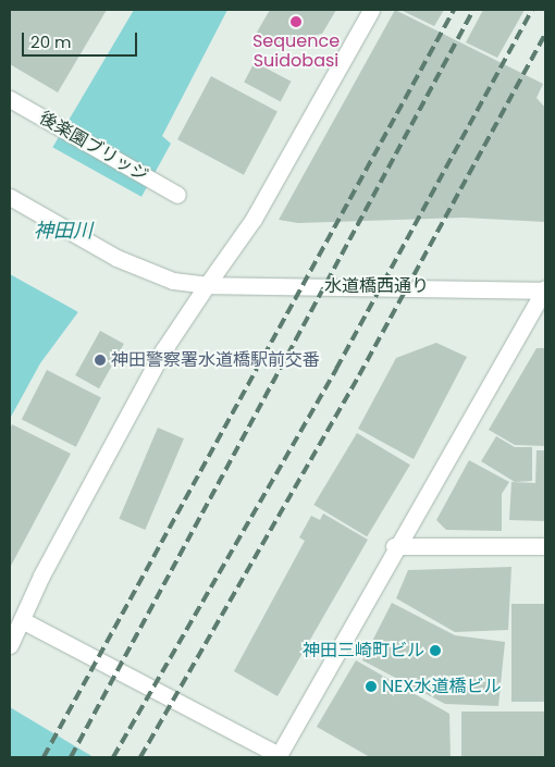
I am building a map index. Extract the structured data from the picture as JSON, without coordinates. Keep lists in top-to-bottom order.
{
  "streets": {
    "street": ["後楽園ブリッジ", "水道橋西通り"]
  },
  "water": ["神田川"],
  "places": [
    "Sequence Suidobasi",
    "神田警察署水道橋駅前交番",
    "神田三崎町ビル",
    "NEX水道橋ビル"
  ],
  "scale_bar": "20 m"
}
